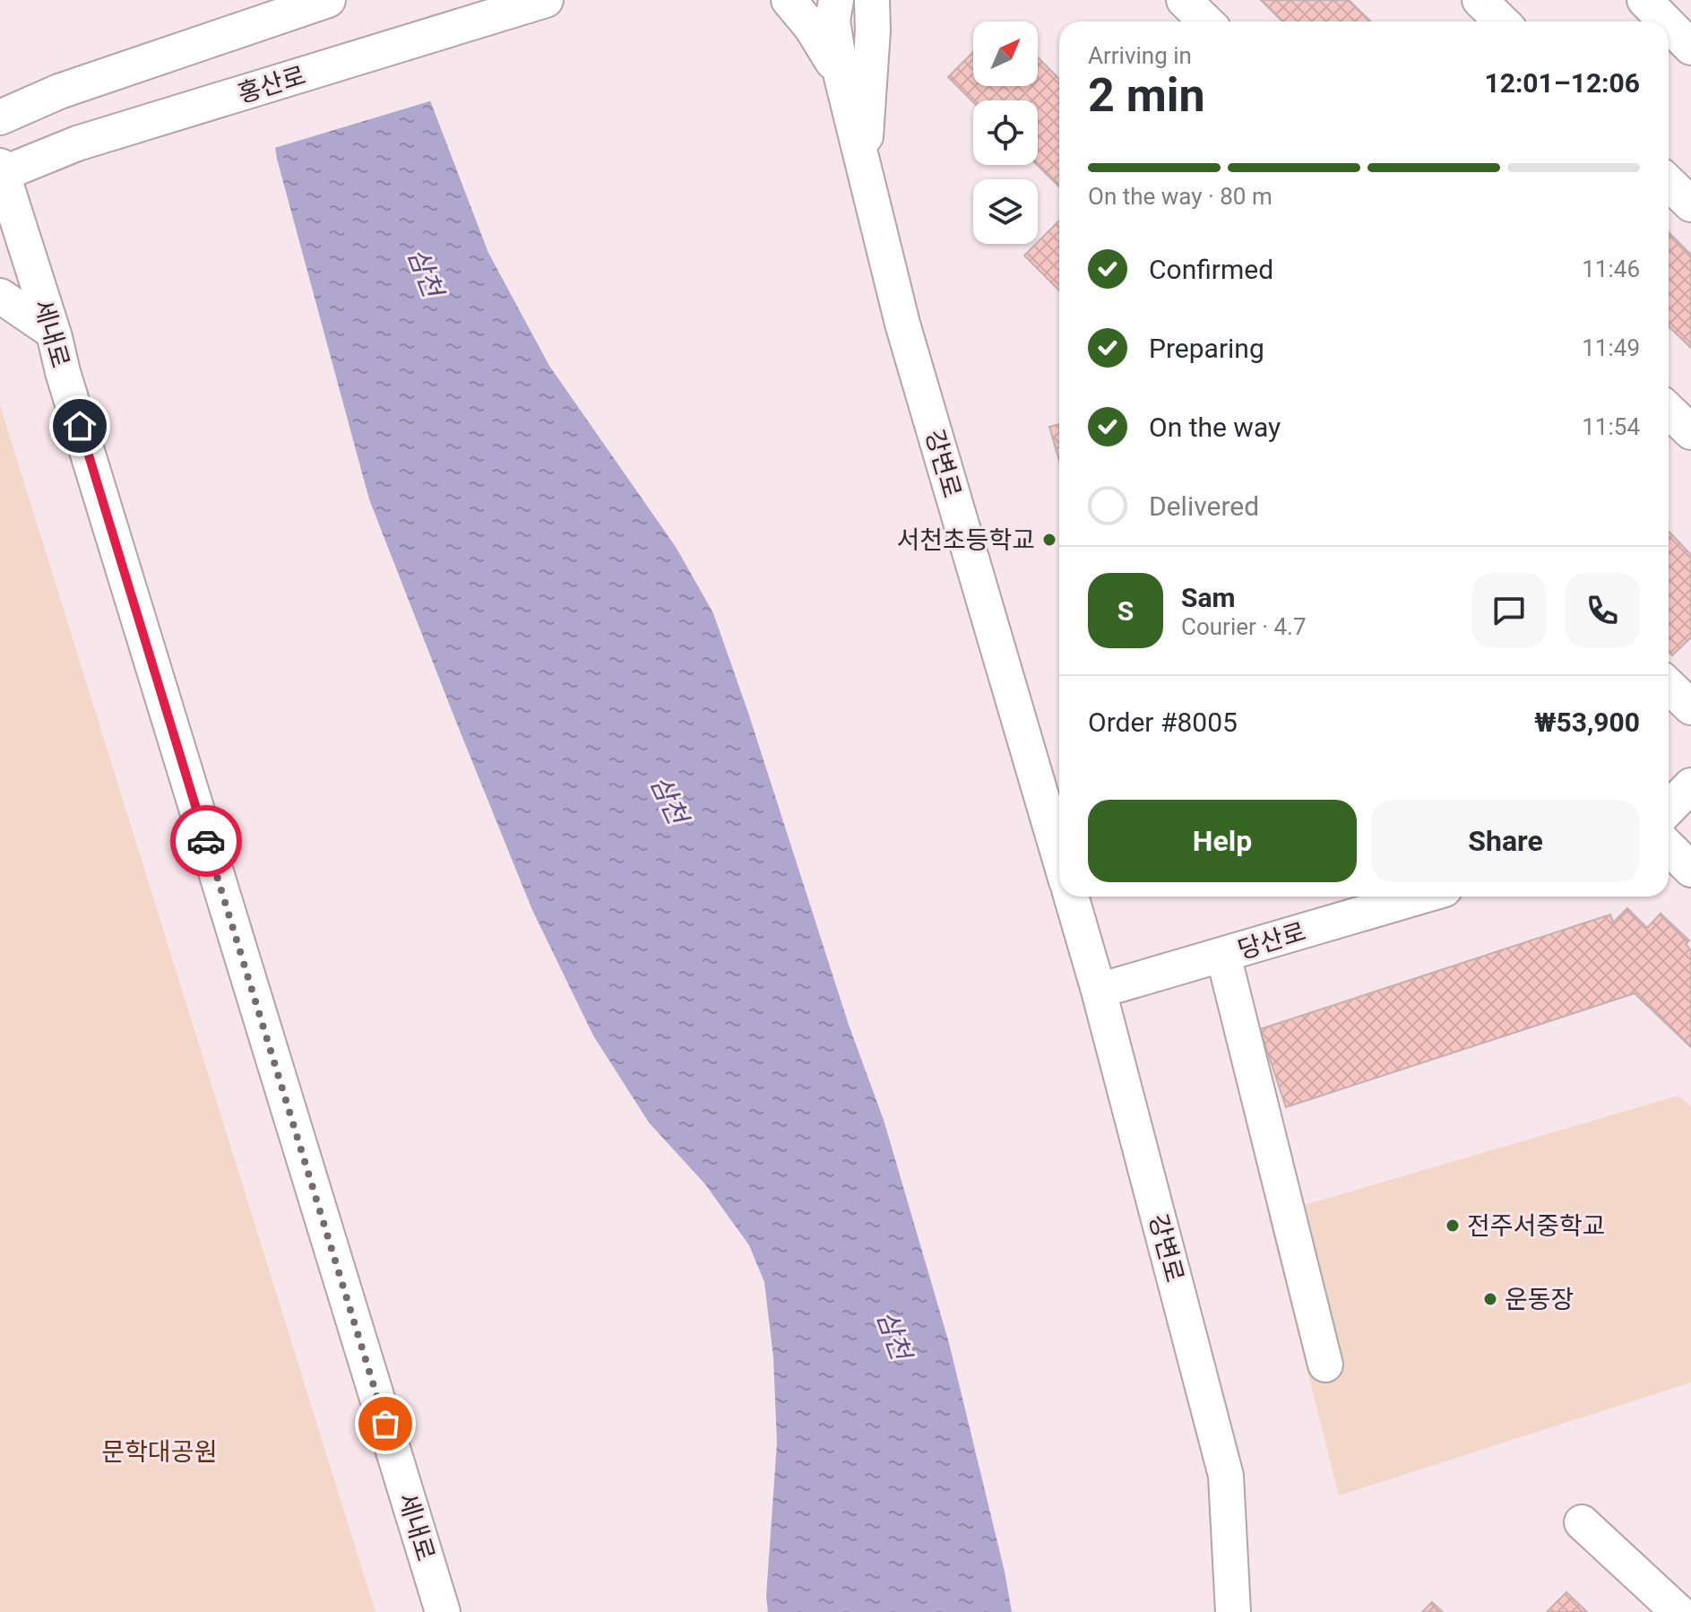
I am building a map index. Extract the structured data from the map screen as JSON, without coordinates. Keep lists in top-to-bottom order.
{
  "streets": {
    "street": [
      "홍산로",
      "세내로",
      "강변로",
      "당산로"
    ]
  },
  "crossings": [
    ["홍산로", "세내로"],
    ["강변로", "당산로"]
  ],
  "water": ["삼천"],
  "parks": ["문학대공원"],
  "places": ["서천초등학교", "전주서중학교", "운동장"],
  "north": "top right",
  "page": {
    "heading": ["2 min", "Arriving in", "12:01–12:06"],
    "panel": [
      "Sam",
      "Courier · 4.7",
      "Order #8005",
      "₩53,900"
    ],
    "bar": "On the way · 80 m",
    "list": [
      ["Confirmed", "11:46"],
      ["Preparing", "11:49"],
      ["On the way", "11:54"],
      "Delivered"
    ],
    "round": "S",
    "buttons": ["Help", "Share"]
  }
}
